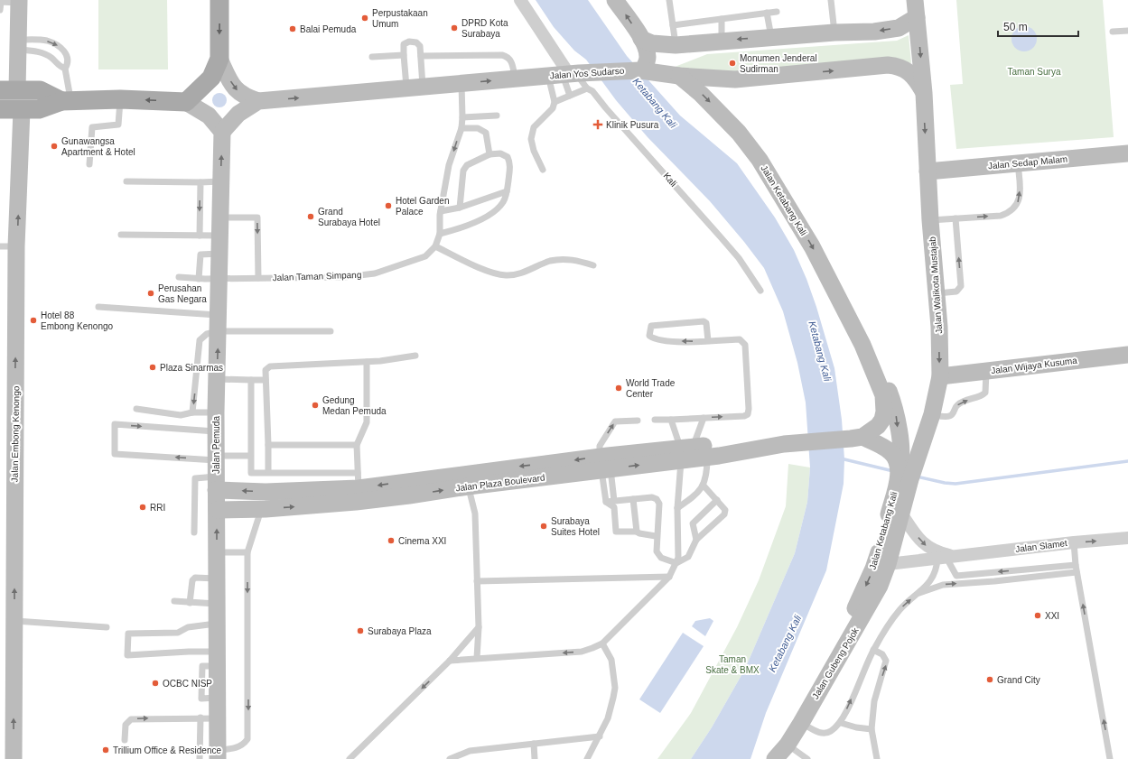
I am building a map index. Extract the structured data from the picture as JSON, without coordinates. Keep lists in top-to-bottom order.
{
  "streets": {
    "street": [
      "Jalan Yos Sudarso",
      "Jalan Sedap Malam",
      "Jalan Ketabang Kali",
      "Jalan Walikota Mustajab",
      "Jalan Wijaya Kusuma",
      "Jalan Embong Kenongo",
      "Jalan Pemuda",
      "Jalan Plaza Boulevard",
      "Jalan Slamet",
      "Jalan Gubeng Pojok"
    ],
    "lane": ["Kali", "Jalan Taman Simpang"]
  },
  "crossings": [
    ["Jalan Yos Sudarso", "Kali"],
    ["Jalan Yos Sudarso", "Jalan Ketabang Kali"],
    ["Jalan Yos Sudarso", "Jalan Walikota Mustajab"],
    ["Jalan Sedap Malam", "Jalan Walikota Mustajab"],
    ["Jalan Ketabang Kali", "Jalan Walikota Mustajab"],
    ["Jalan Ketabang Kali", "Jalan Plaza Boulevard"],
    ["Jalan Taman Simpang", "Jalan Pemuda"],
    ["Jalan Walikota Mustajab", "Jalan Wijaya Kusuma"],
    ["Jalan Walikota Mustajab", "Jalan Slamet"],
    ["Jalan Walikota Mustajab", "Jalan Gubeng Pojok"],
    ["Jalan Pemuda", "Jalan Plaza Boulevard"],
    ["Jalan Slamet", "Jalan Gubeng Pojok"]
  ],
  "one_way": [
    "Jalan Ketabang Kali",
    "Jalan Walikota Mustajab",
    "Jalan Embong Kenongo",
    "Jalan Slamet"
  ],
  "water": ["Ketabang Kali"],
  "parks": ["Taman Surya", "Taman Skate & BMX"],
  "places": {
    "other": [
      "Perpustakaan Umum",
      "DPRD Kota Surabaya",
      "Balai Pemuda",
      "Monumen Jenderal Sudirman",
      "Gunawangsa Apartment & Hotel",
      "Hotel Garden Palace",
      "Grand Surabaya Hotel",
      "Perusahan Gas Negara",
      "Hotel 88 Embong Kenongo",
      "Plaza Sinarmas",
      "World Trade Center",
      "Gedung Medan Pemuda",
      "RRI",
      "Surabaya Suites Hotel",
      "Cinema XXI",
      "XXI",
      "Surabaya Plaza",
      "Grand City",
      "OCBC NISP",
      "Trillium Office & Residence"
    ],
    "health": ["Klinik Pusura"]
  },
  "scale_bar": "50 m"
}
